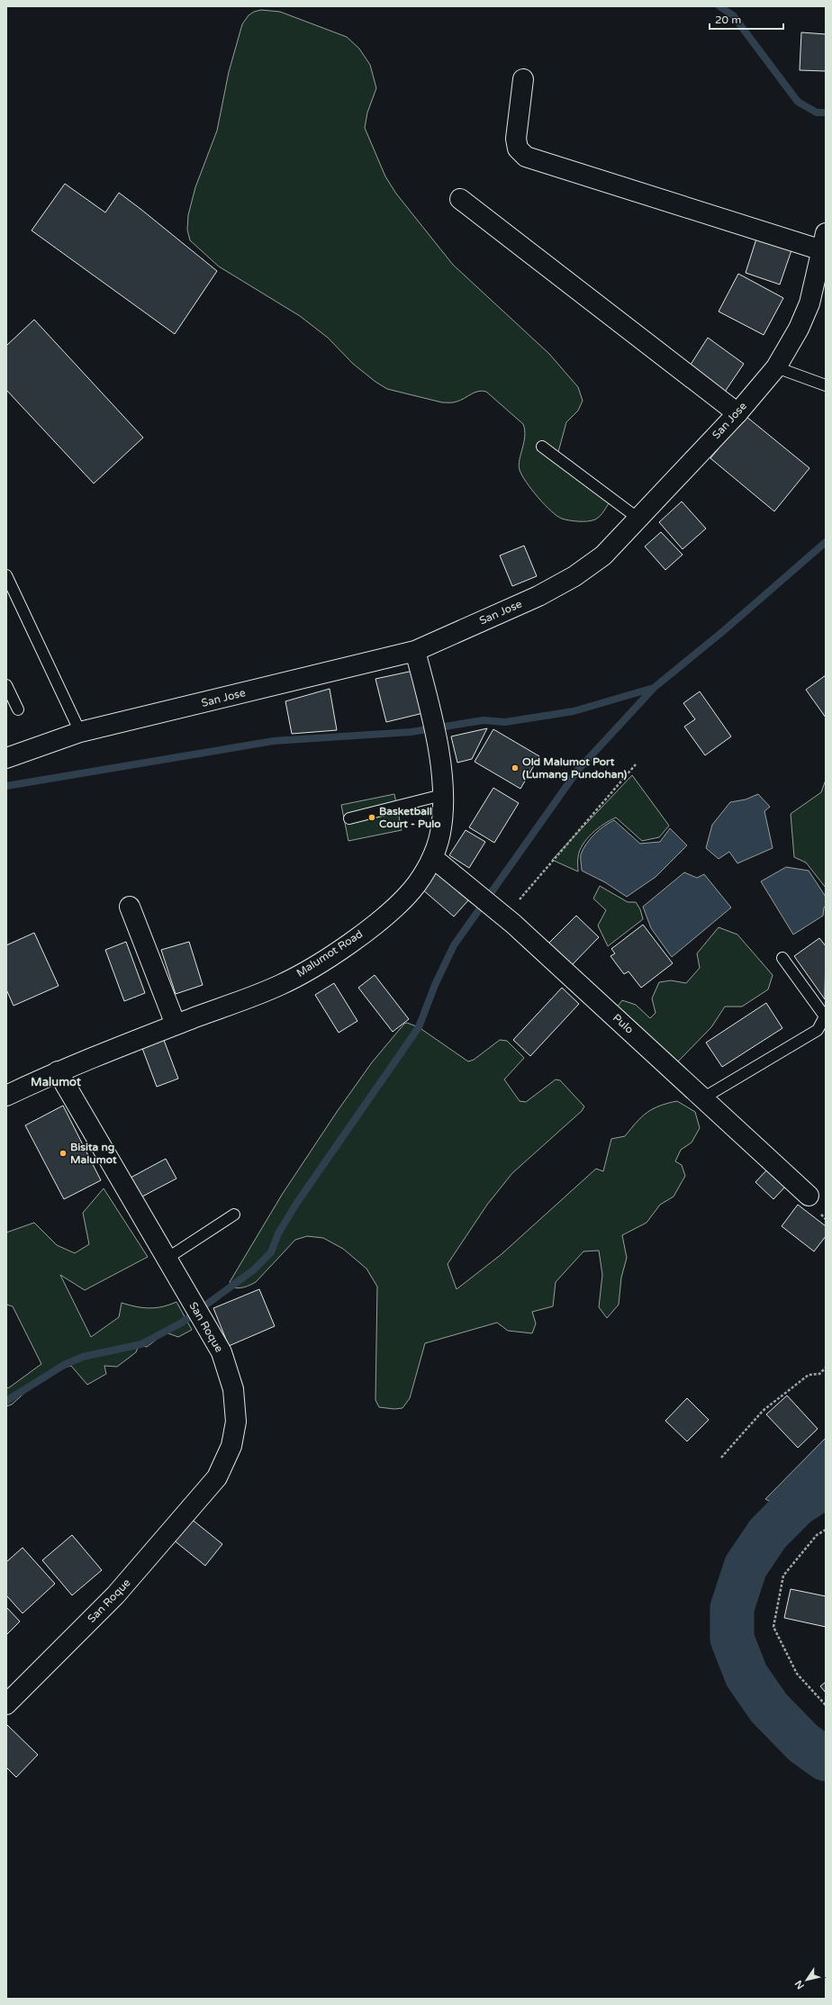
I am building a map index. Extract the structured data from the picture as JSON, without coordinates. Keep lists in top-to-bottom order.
{
  "streets": {
    "street": [
      "San Jose",
      "Malumot Road",
      "Pulo",
      "San Roque"
    ]
  },
  "crossings": [
    ["San Jose", "Malumot Road"],
    ["Malumot Road", "Pulo"],
    ["Malumot Road", "San Roque"]
  ],
  "districts": ["Malumot"],
  "places": ["Old Malumot Port (Lumang Pundohan)", "Basketball Court - Pulo", "Bisita ng Malumot"],
  "scale_bar": "20 m",
  "north": "bottom left"
}
